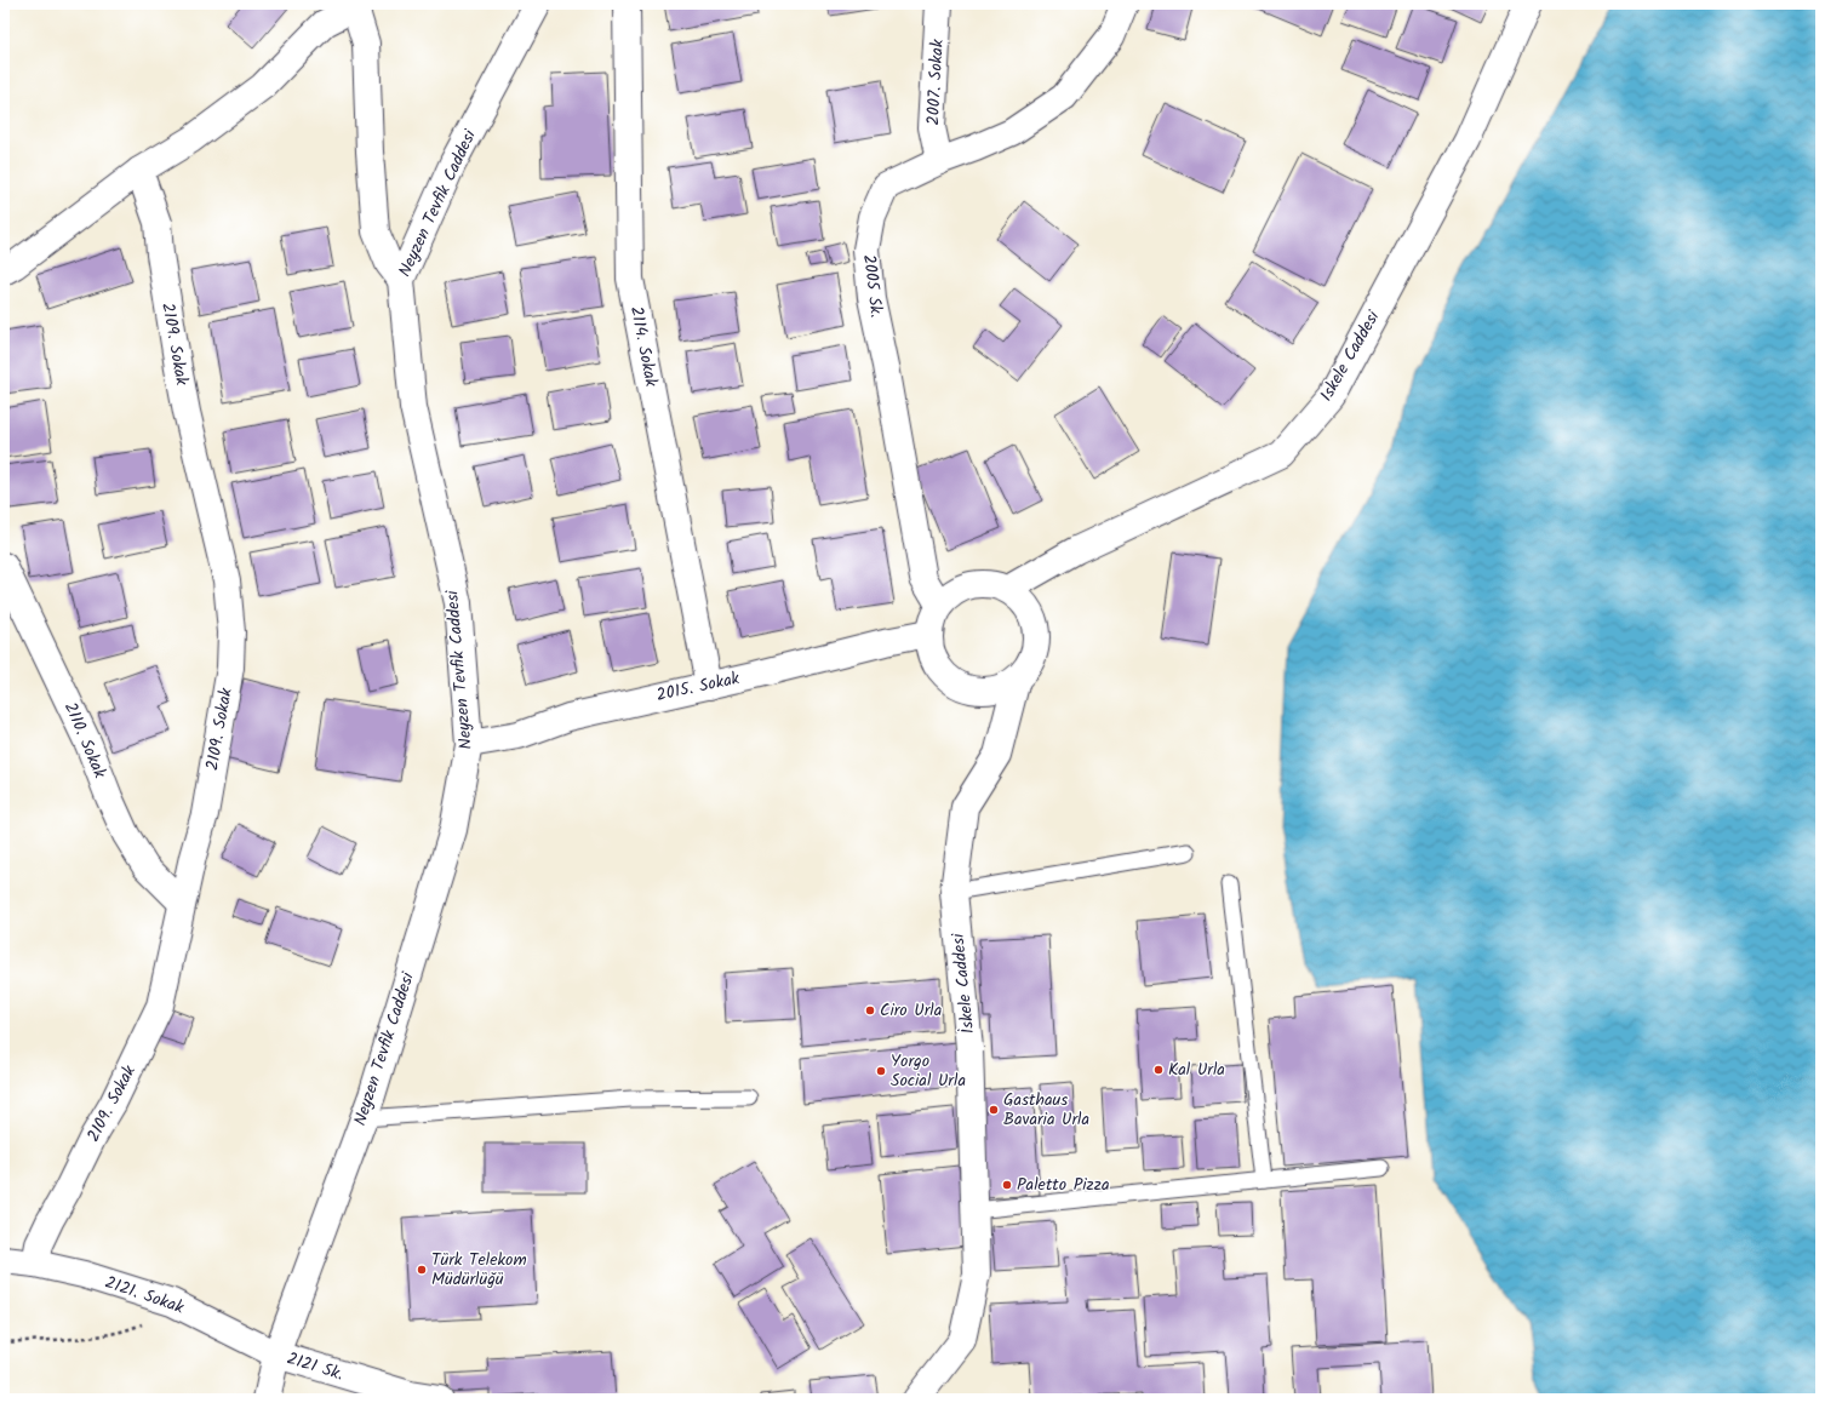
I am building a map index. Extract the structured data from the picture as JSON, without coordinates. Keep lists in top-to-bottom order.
{
  "streets": {
    "street": [
      "2007. Sokak",
      "Neyzen Tevfik Caddesi",
      "2005 Sk.",
      "2109. Sokak",
      "2114. Sokak",
      "Iskele Caddesi",
      "2015. Sokak",
      "2110. Sokak",
      "İskele Caddesi",
      "2121. Sokak",
      "2121 Sk."
    ]
  },
  "crossings": [
    ["2007. Sokak", "2005 Sk."],
    ["Neyzen Tevfik Caddesi", "2015. Sokak"],
    ["Neyzen Tevfik Caddesi", "2121. Sokak"],
    ["Neyzen Tevfik Caddesi", "2121 Sk."],
    ["2005 Sk.", "Iskele Caddesi"],
    ["2005 Sk.", "2015. Sokak"],
    ["2005 Sk.", "İskele Caddesi"],
    ["2109. Sokak", "2110. Sokak"],
    ["2109. Sokak", "2121. Sokak"],
    ["2114. Sokak", "2015. Sokak"],
    ["Iskele Caddesi", "2015. Sokak"],
    ["Iskele Caddesi", "İskele Caddesi"],
    ["2015. Sokak", "İskele Caddesi"],
    ["2121. Sokak", "2121 Sk."]
  ],
  "places": [
    "Ciro Urla",
    "Kal Urla",
    "Yorgo Social Urla",
    "Gasthaus Bavaria Urla",
    "Paletto Pizza",
    "Türk Telekom Müdürlüğü"
  ]
}
